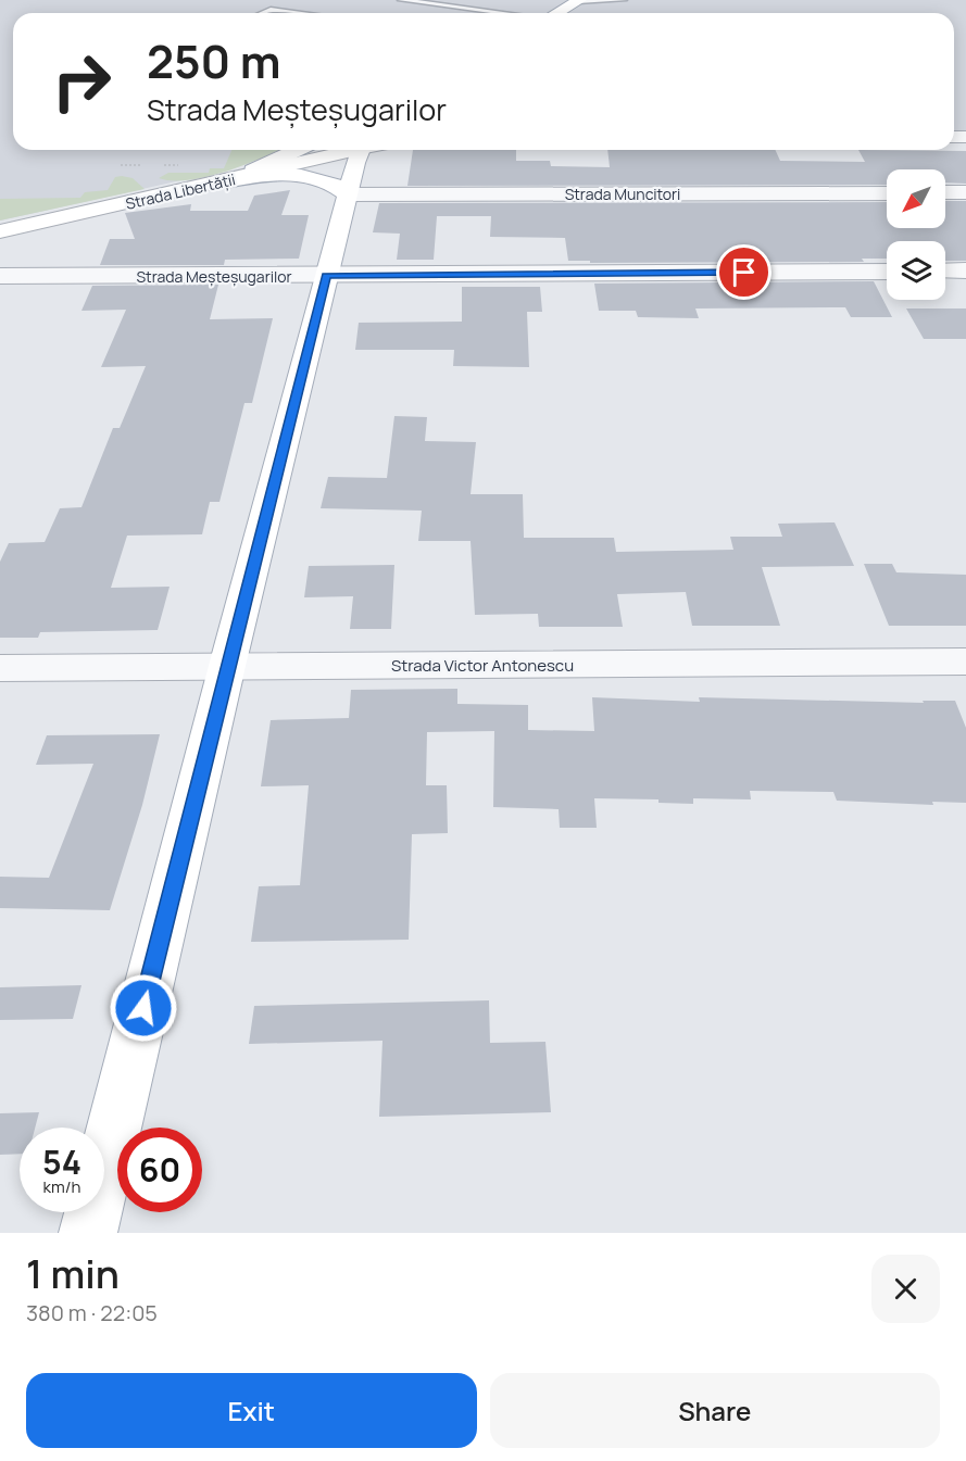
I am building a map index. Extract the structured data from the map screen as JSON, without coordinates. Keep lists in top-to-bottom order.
{
  "streets": {
    "main road": ["Strada Libertății"],
    "street": ["Strada Muncitori", "Strada Meșteșugarilor", "Strada Victor Antonescu"]
  },
  "north": "bottom left",
  "page": {
    "turn": ["250 m", "Strada Meșteșugarilor"],
    "speed": "54 km/h",
    "limit": "60",
    "heading": ["1 min", "380 m · 22:05"],
    "buttons": ["Exit", "Share"]
  }
}
